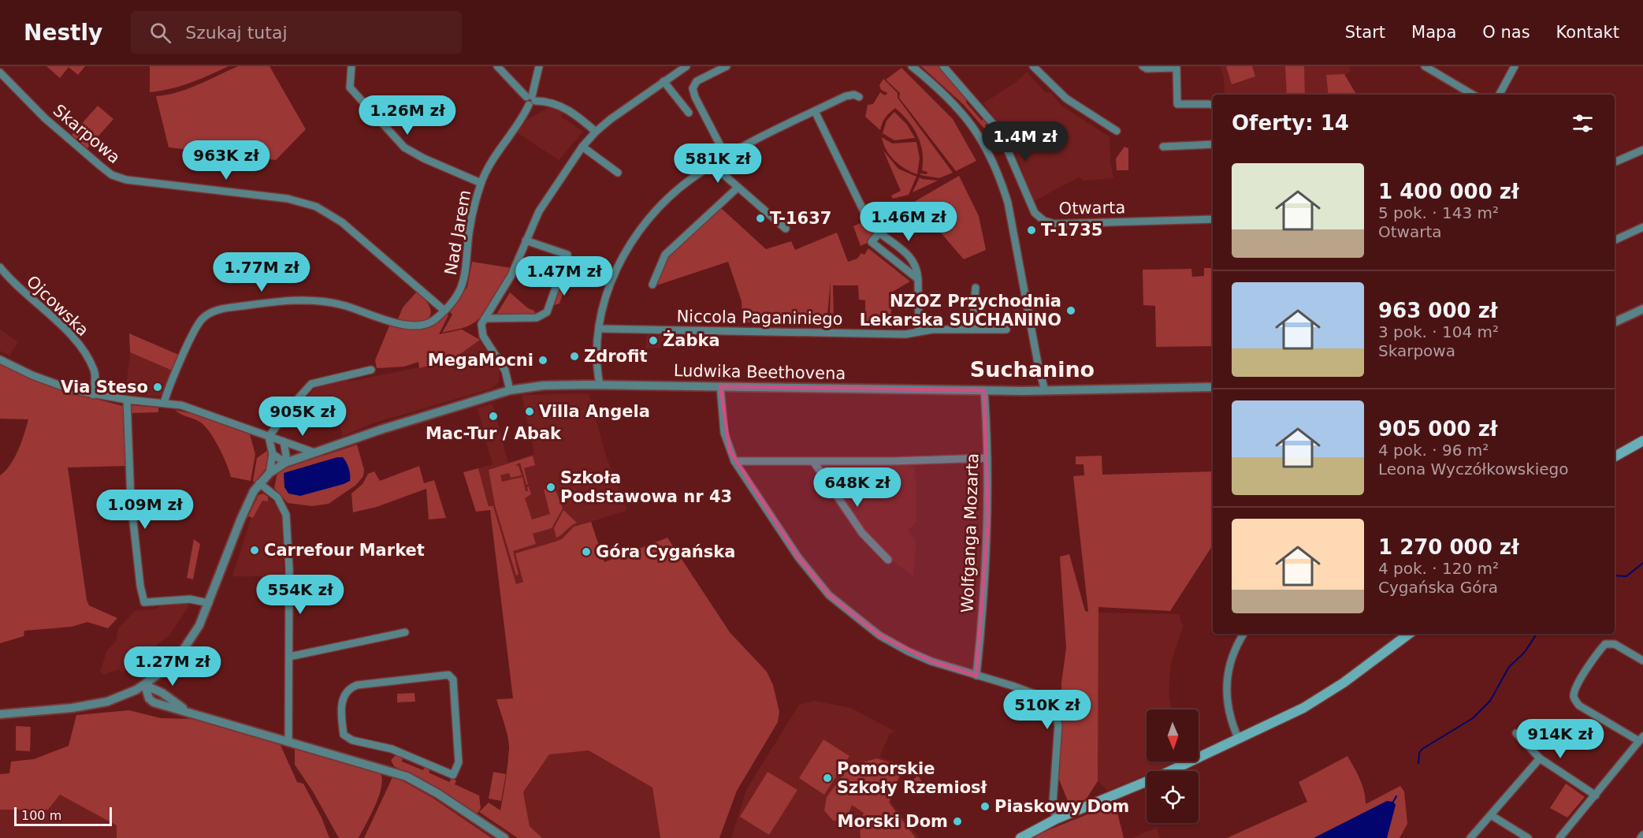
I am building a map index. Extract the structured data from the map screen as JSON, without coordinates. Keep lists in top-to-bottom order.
{
  "streets": {
    "street": [
      "Skarpowa",
      "Otwarta",
      "Nad Jarem",
      "Ojcowska",
      "Niccola Paganiniego",
      "Ludwika Beethovena",
      "Wolfganga Mozarta"
    ]
  },
  "crossings": [
    ["Skarpowa", "Nad Jarem"],
    ["Ludwika Beethovena", "Wolfganga Mozarta"]
  ],
  "districts": ["Suchanino"],
  "places": [
    "T-1637",
    "T-1735",
    "NZOZ Przychodnia Lekarska SUCHANINO",
    "Żabka",
    "Zdrofit",
    "MegaMocni",
    "Via Steso",
    "Villa Angela",
    "Mac-Tur / Abak",
    "Szkoła Podstawowa nr 43",
    "Carrefour Market",
    "Góra Cygańska",
    "Pomorskie Szkoły Rzemiosł",
    "Piaskowy Dom",
    "Morski Dom"
  ],
  "scale_bar": "100 m",
  "north": "bottom",
  "page": {
    "header": "Nestly",
    "search": "Szukaj tutaj",
    "nav": [
      "Start",
      "Mapa",
      "O nas",
      "Kontakt"
    ],
    "heading": "Oferty: 14",
    "price": [
      "1.26M zł",
      "1.4M zł",
      "963K zł",
      "581K zł",
      "1.46M zł",
      "1.77M zł",
      "1.47M zł",
      "905K zł",
      "648K zł",
      "1.09M zł",
      "554K zł",
      "1.27M zł",
      "510K zł",
      "914K zł"
    ],
    "list": [
      {
        "name": "1 400 000 zł",
        "note": "5 pok. · 143 m² · Otwarta"
      },
      {
        "name": "963 000 zł",
        "note": "3 pok. · 104 m² · Skarpowa"
      },
      {
        "name": "905 000 zł",
        "note": "4 pok. · 96 m² · Leona Wyczółkowskiego"
      },
      {
        "name": "1 270 000 zł",
        "note": "4 pok. · 120 m² · Cygańska Góra"
      }
    ],
    "scale": "100 m"
  }
}
